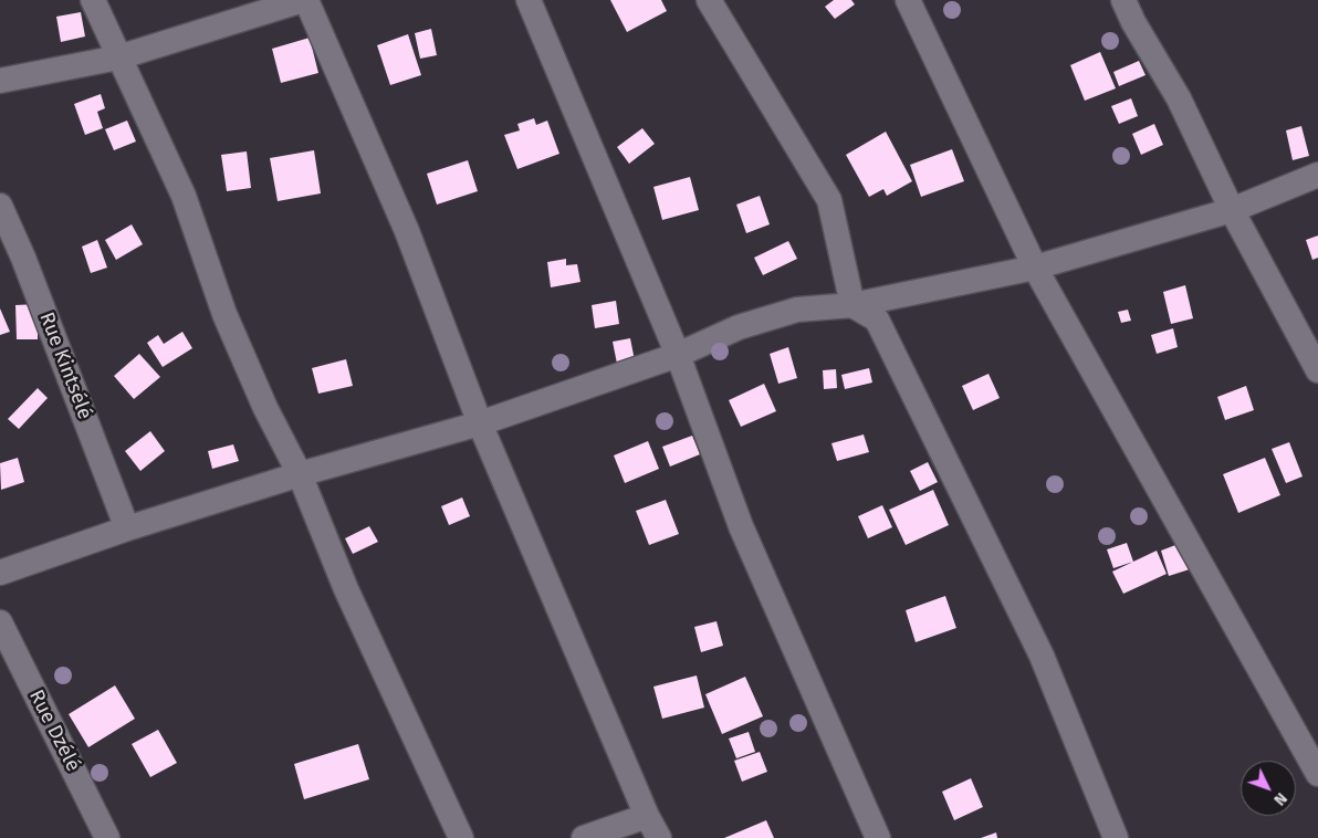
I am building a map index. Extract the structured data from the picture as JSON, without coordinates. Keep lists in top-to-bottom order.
{
  "streets": {
    "street": ["Rue Kintsélé", "Rue Dzélé"]
  },
  "north": "bottom right"
}
